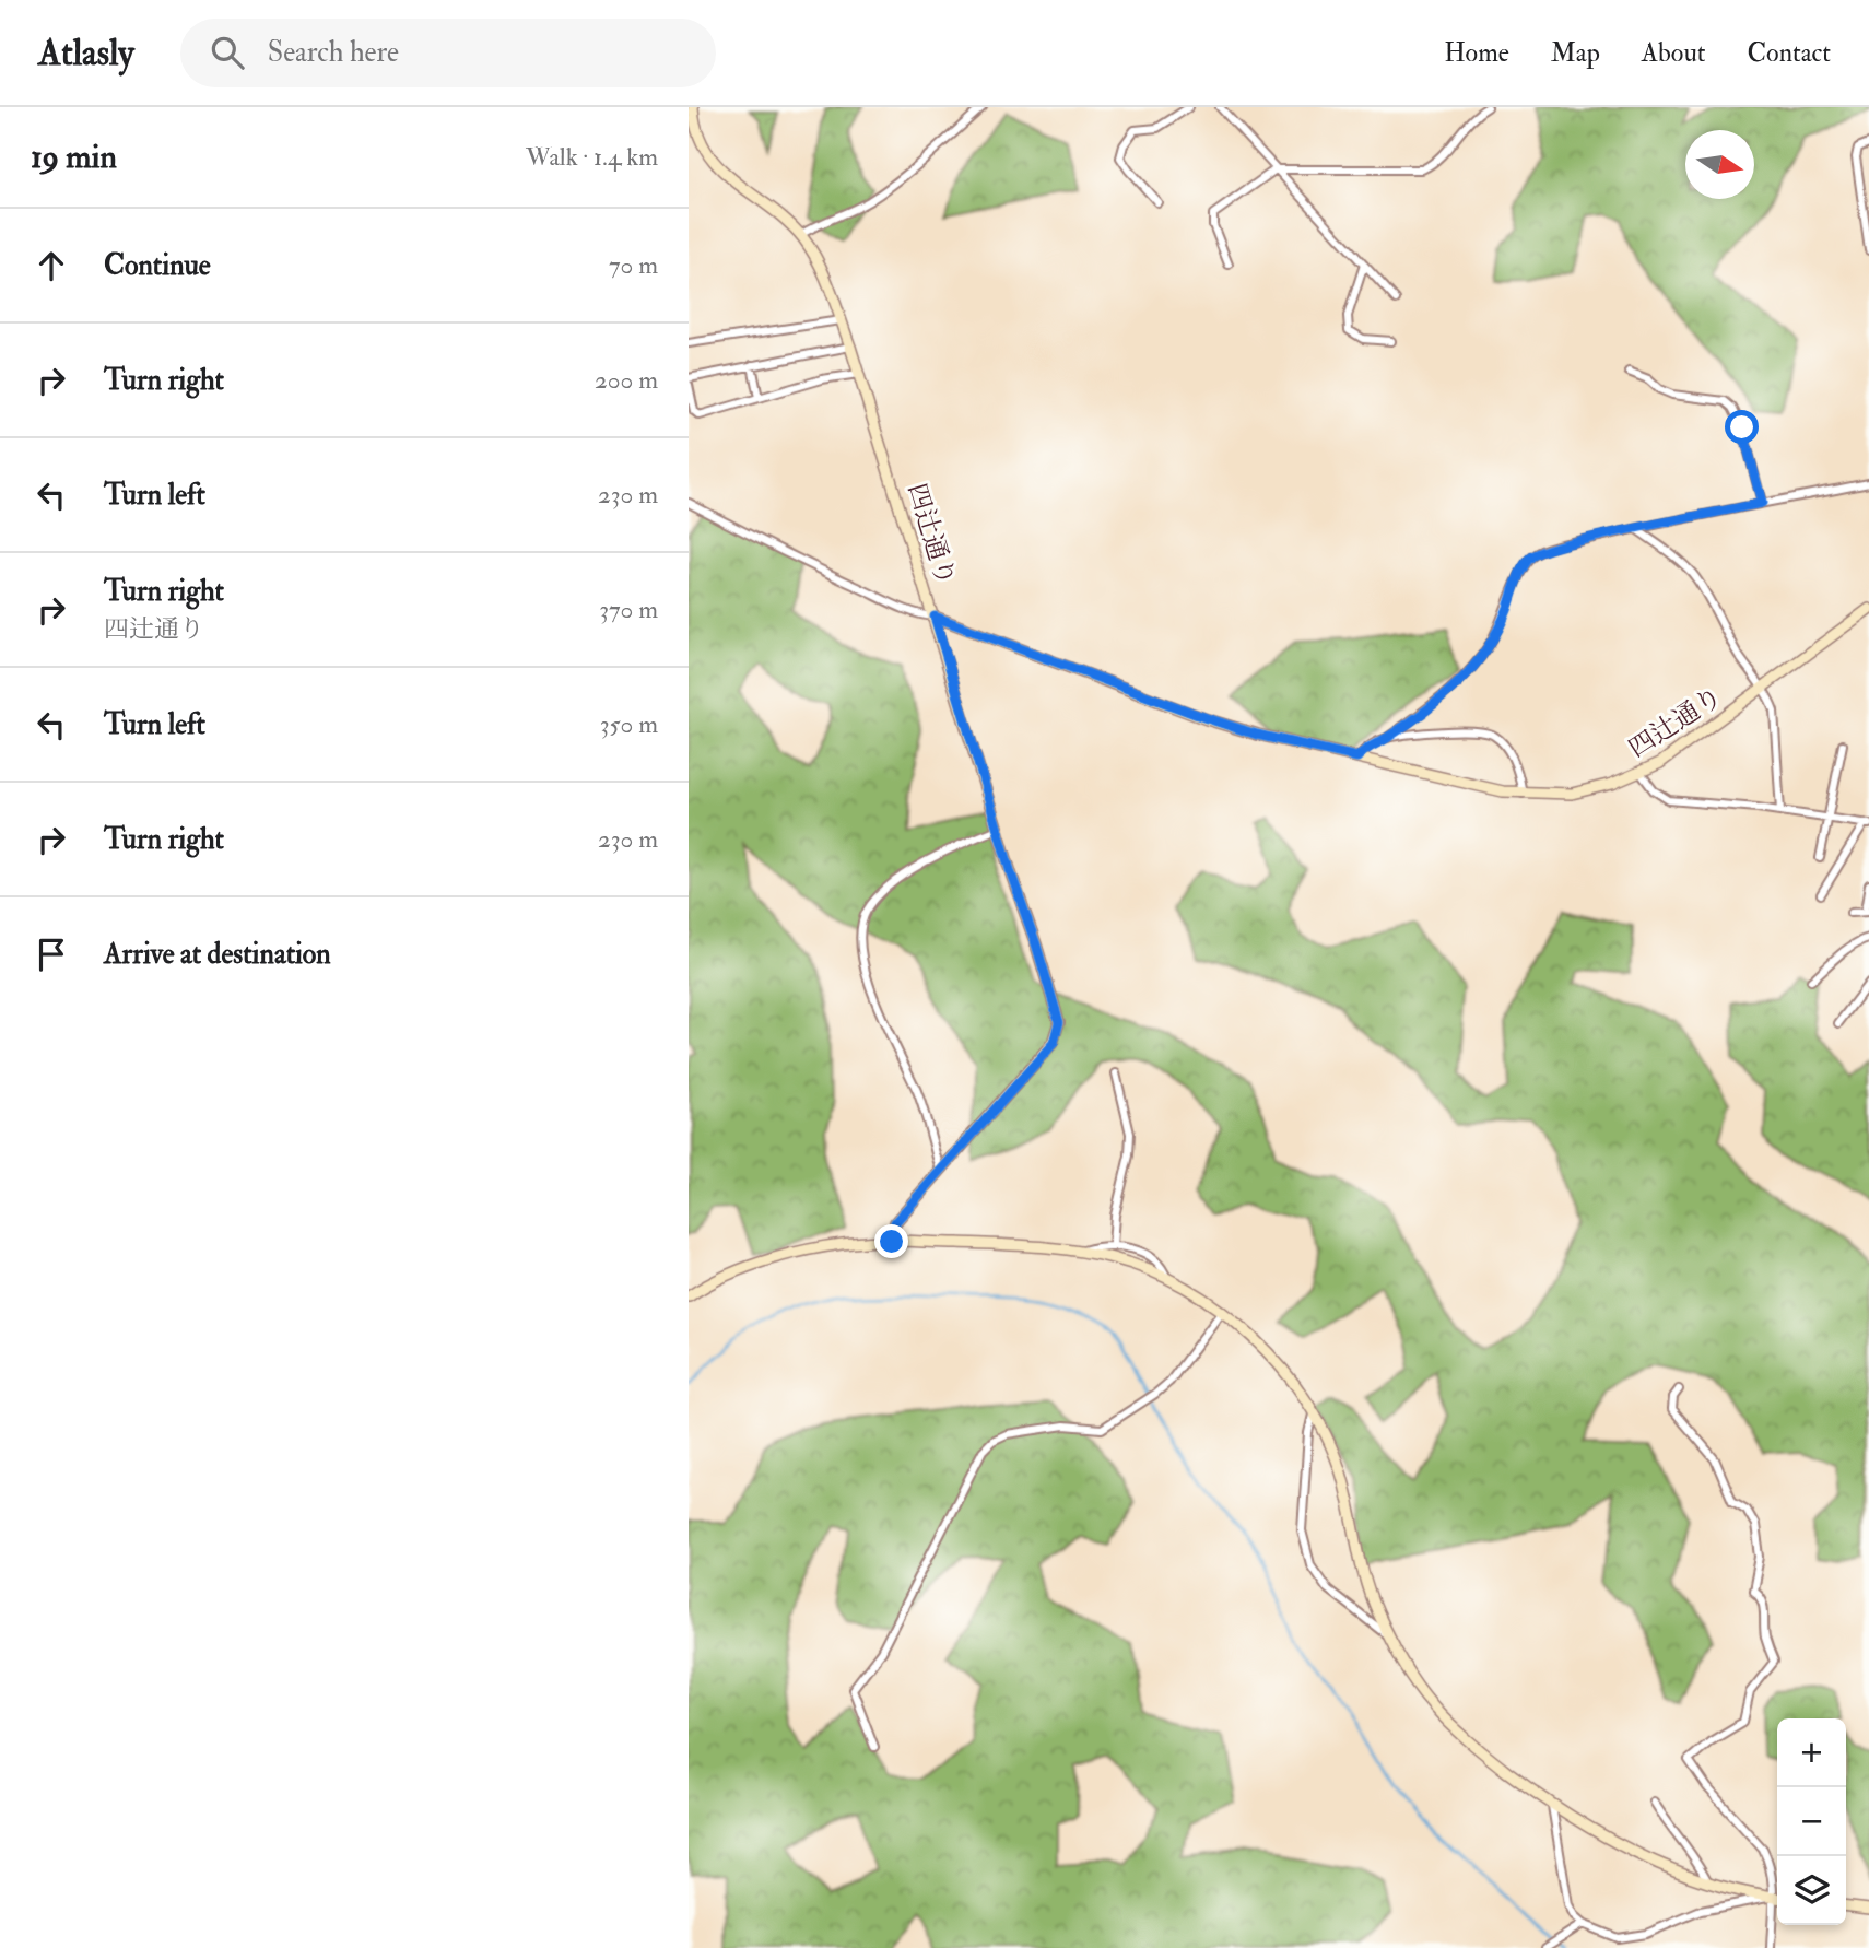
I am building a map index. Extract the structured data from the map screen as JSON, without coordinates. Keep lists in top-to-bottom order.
{
  "streets": {
    "street": ["四辻通り"]
  },
  "north": "right",
  "page": {
    "header": "Atlasly",
    "search": "Search here",
    "nav": [
      "Home",
      "Map",
      "About",
      "Contact"
    ],
    "heading": ["19 min", "Walk · 1.4 km"],
    "list": [
      ["Continue", "70 m"],
      ["Turn right", "200 m"],
      ["Turn left", "230 m"],
      ["Turn right", "四辻通り", "370 m"],
      ["Turn left", "350 m"],
      ["Turn right", "230 m"],
      "Arrive at destination"
    ],
    "map_buttons": ["+", "−"]
  }
}
